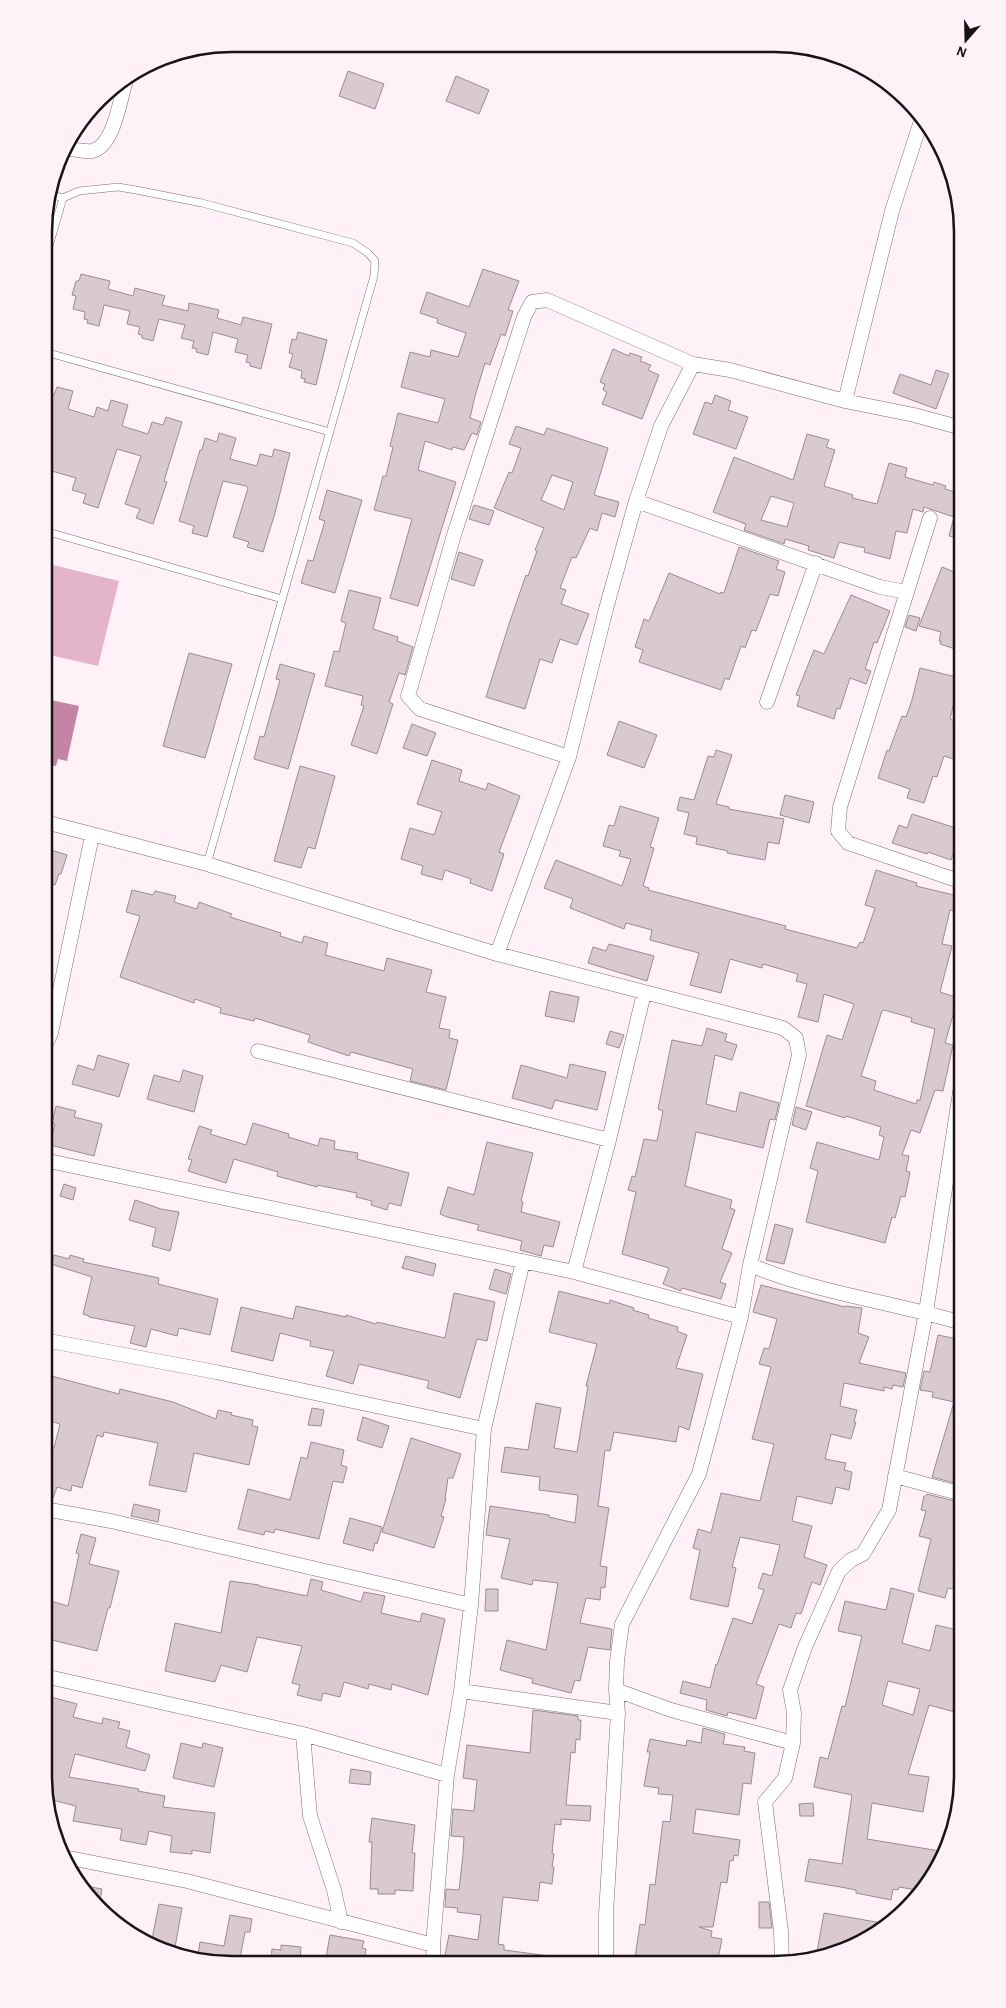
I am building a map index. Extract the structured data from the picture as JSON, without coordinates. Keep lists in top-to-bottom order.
{
  "north": "bottom"
}
